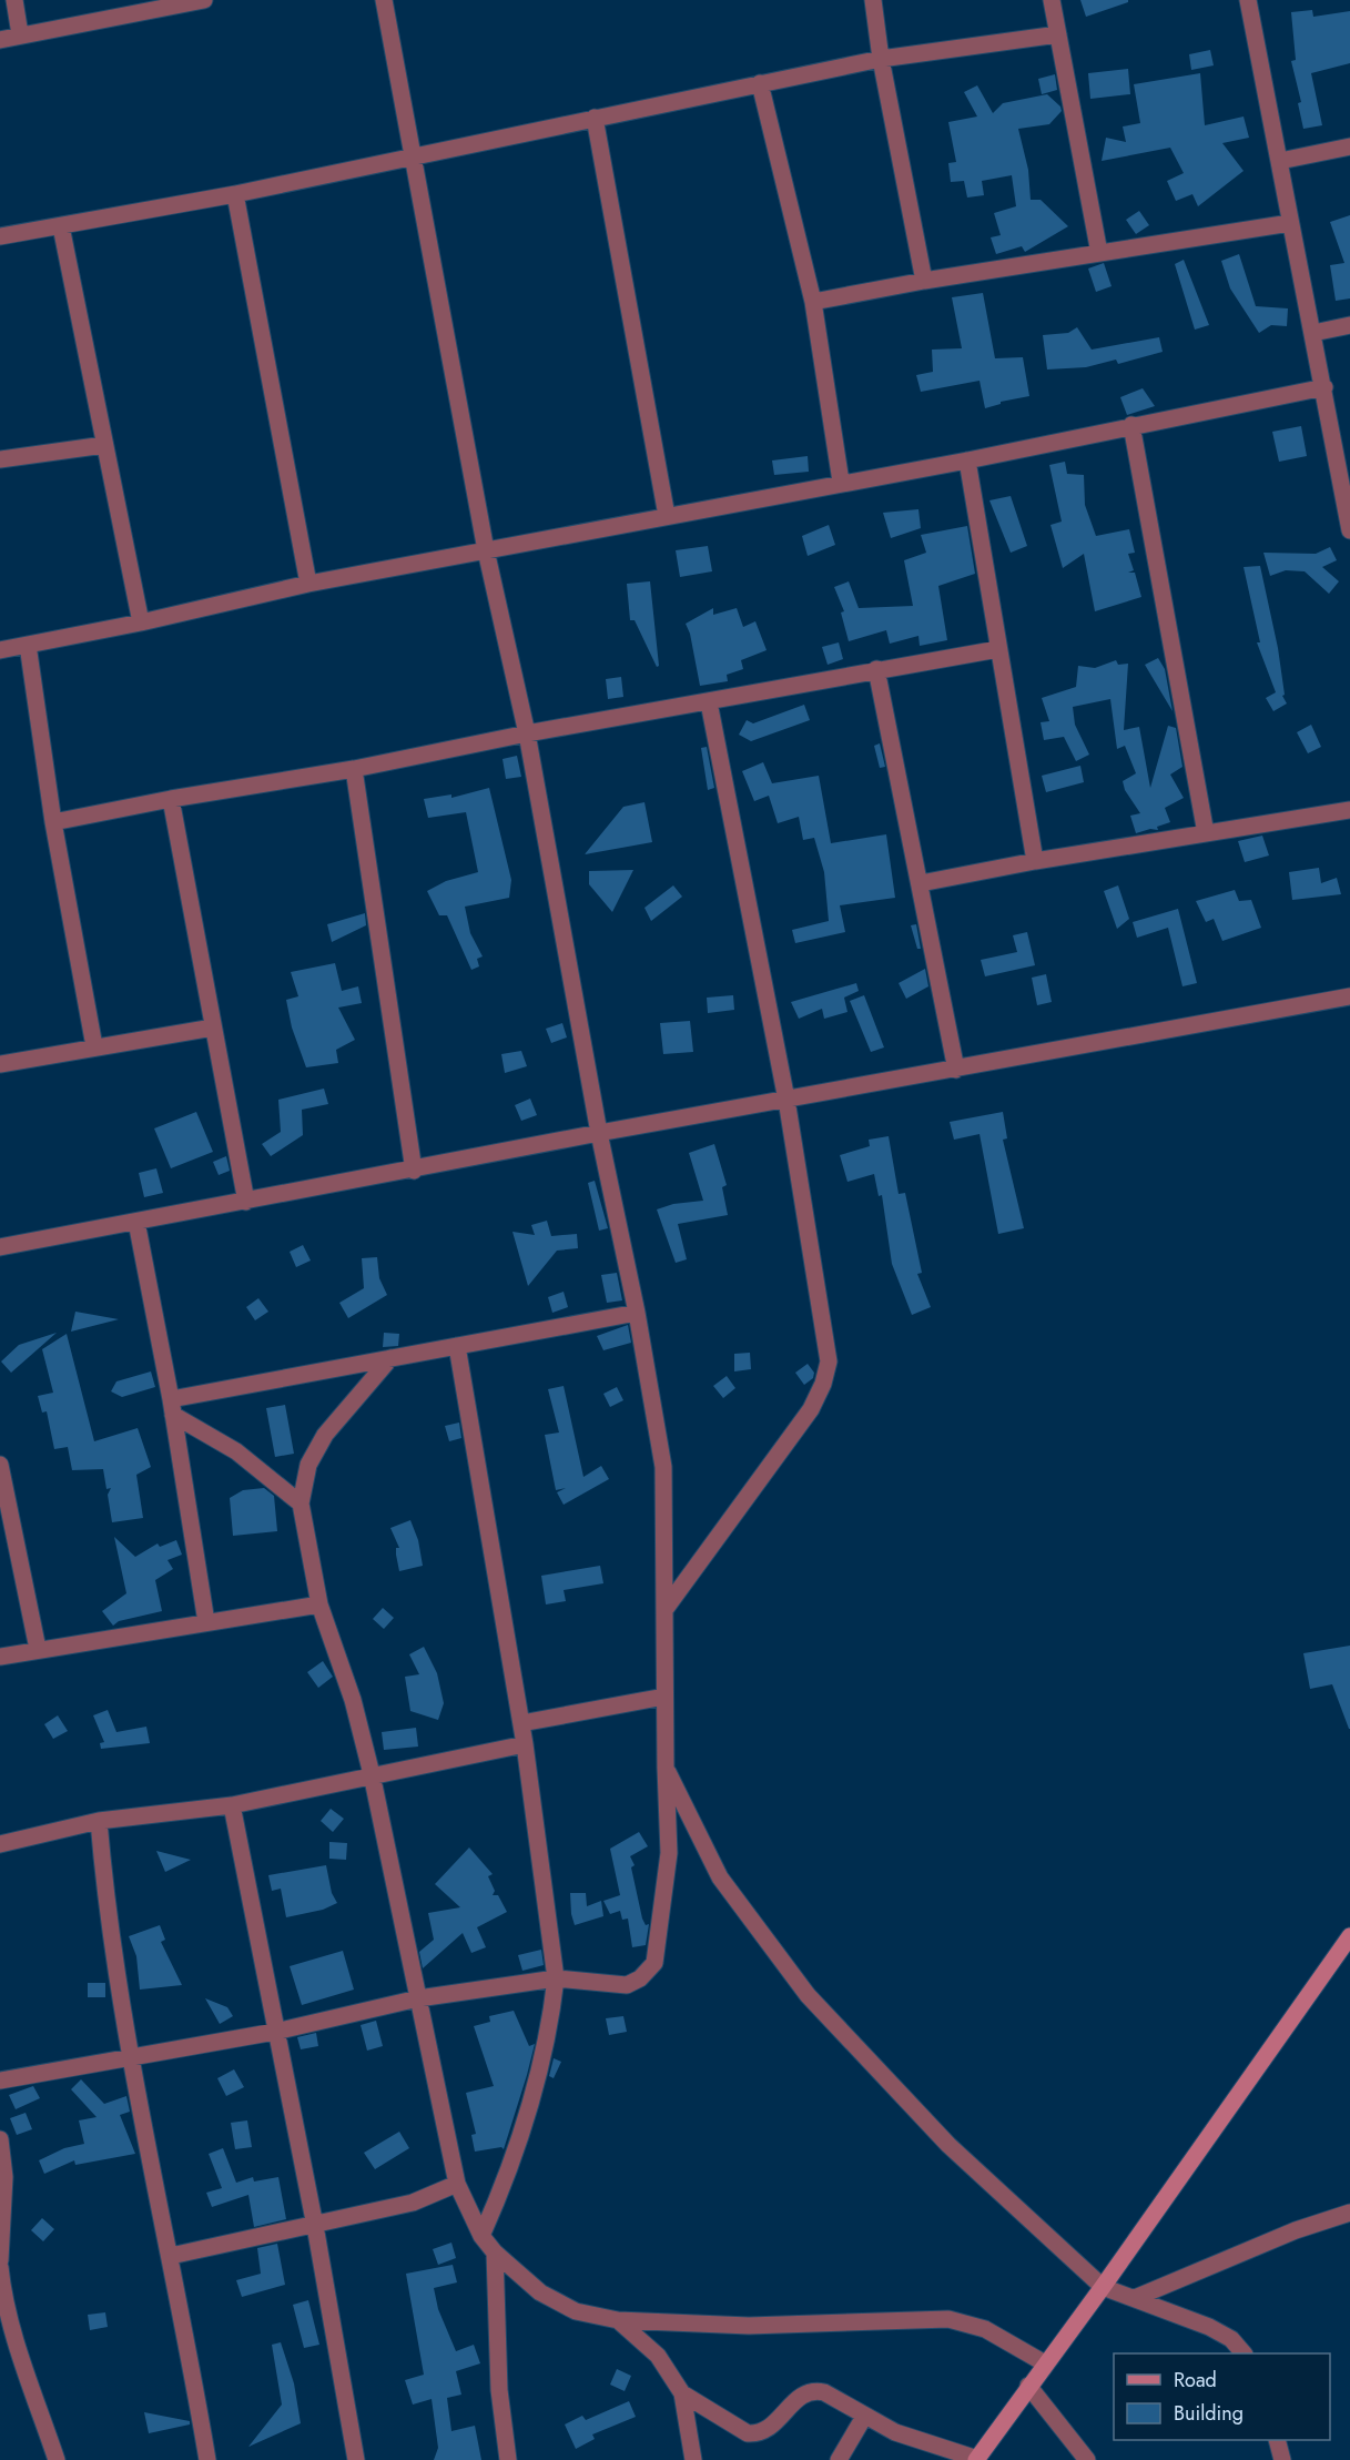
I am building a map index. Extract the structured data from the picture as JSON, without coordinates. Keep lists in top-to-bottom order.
{
  "legend": ["Road", "Building"]
}
